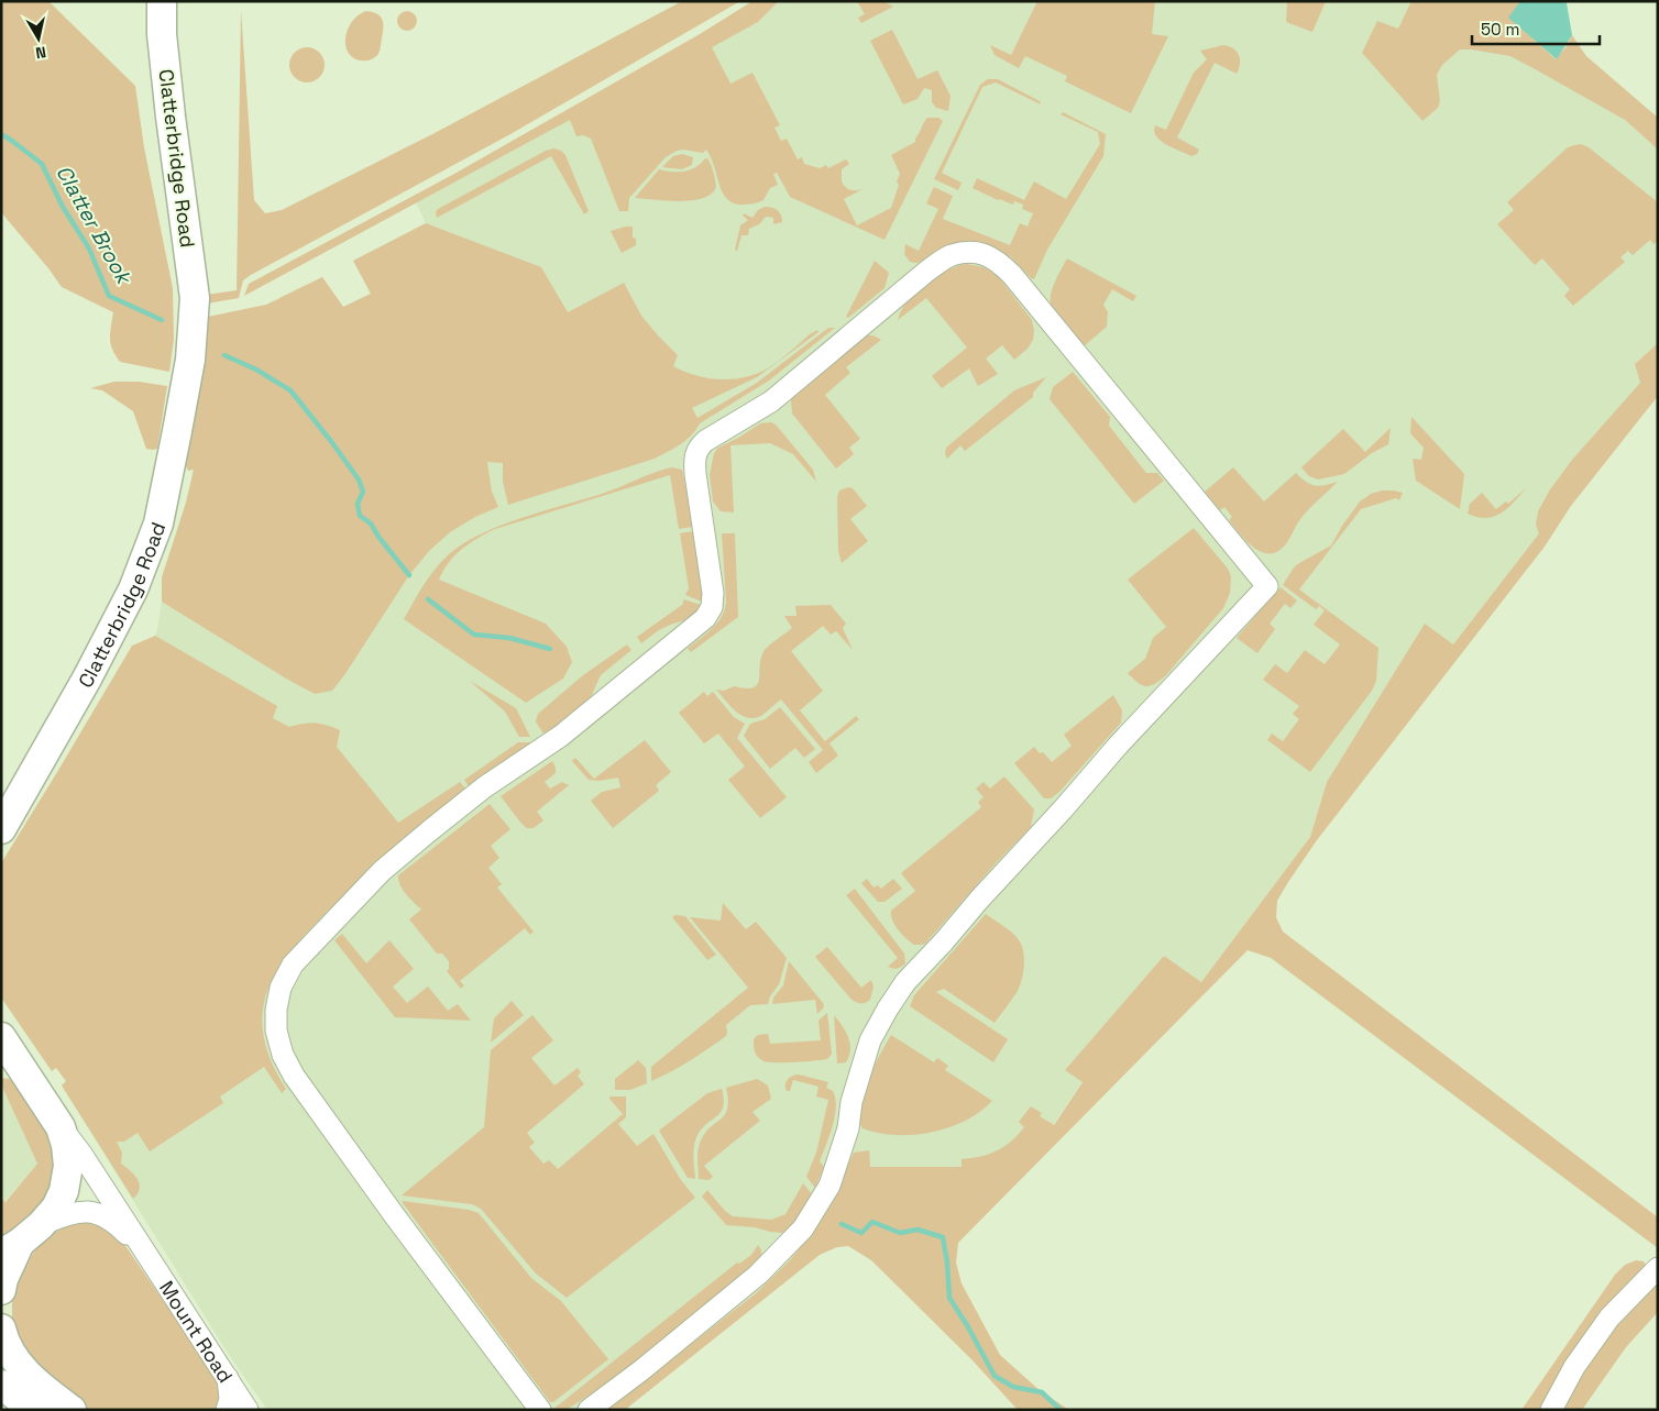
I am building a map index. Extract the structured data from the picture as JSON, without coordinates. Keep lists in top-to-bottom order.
{
  "streets": {
    "main road": ["Clatterbridge Road"],
    "street": ["Mount Road"]
  },
  "water": ["Clatter Brook"],
  "scale_bar": "50 m",
  "north": "bottom"
}
